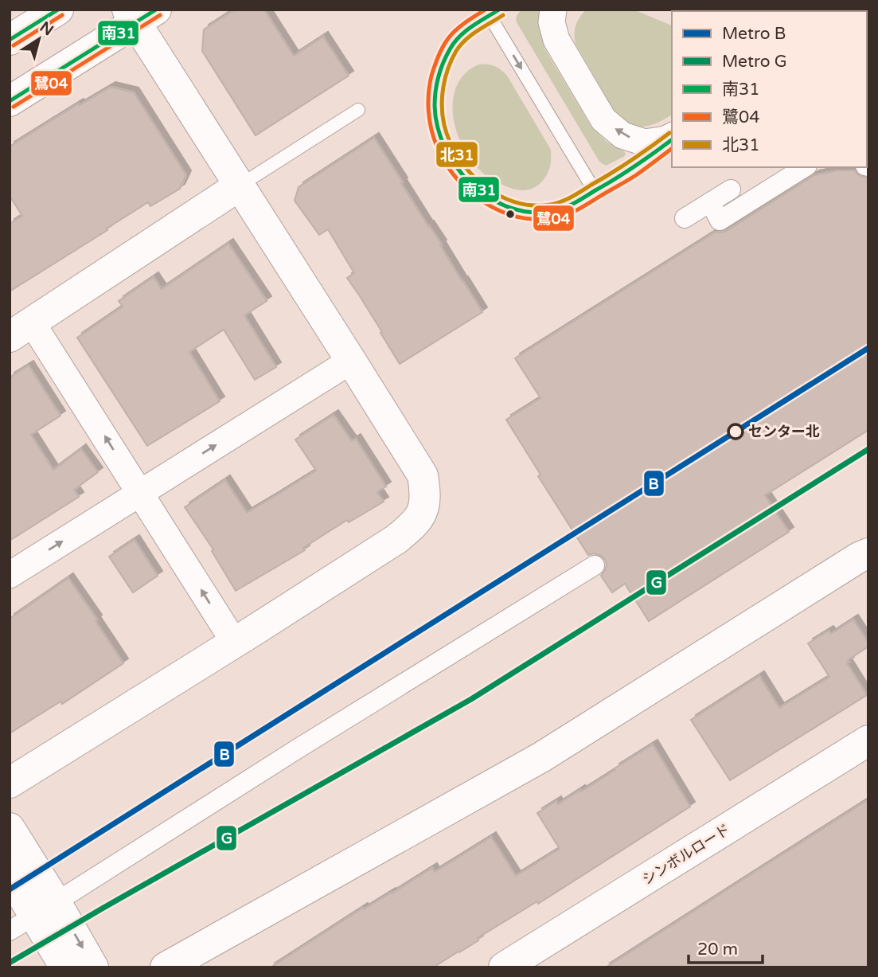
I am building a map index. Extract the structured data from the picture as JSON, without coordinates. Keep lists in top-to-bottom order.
{
  "streets": {
    "street": ["シンボルロード"]
  },
  "places": ["センター北"],
  "lines": [
    "transit line 南31",
    "transit line 鷺04",
    "transit line 北31",
    "metro line B",
    "metro line G"
  ],
  "legend": [
    "Metro B",
    "Metro G",
    "南31",
    "鷺04",
    "北31"
  ],
  "scale_bar": "20 m",
  "north": "top right"
}
